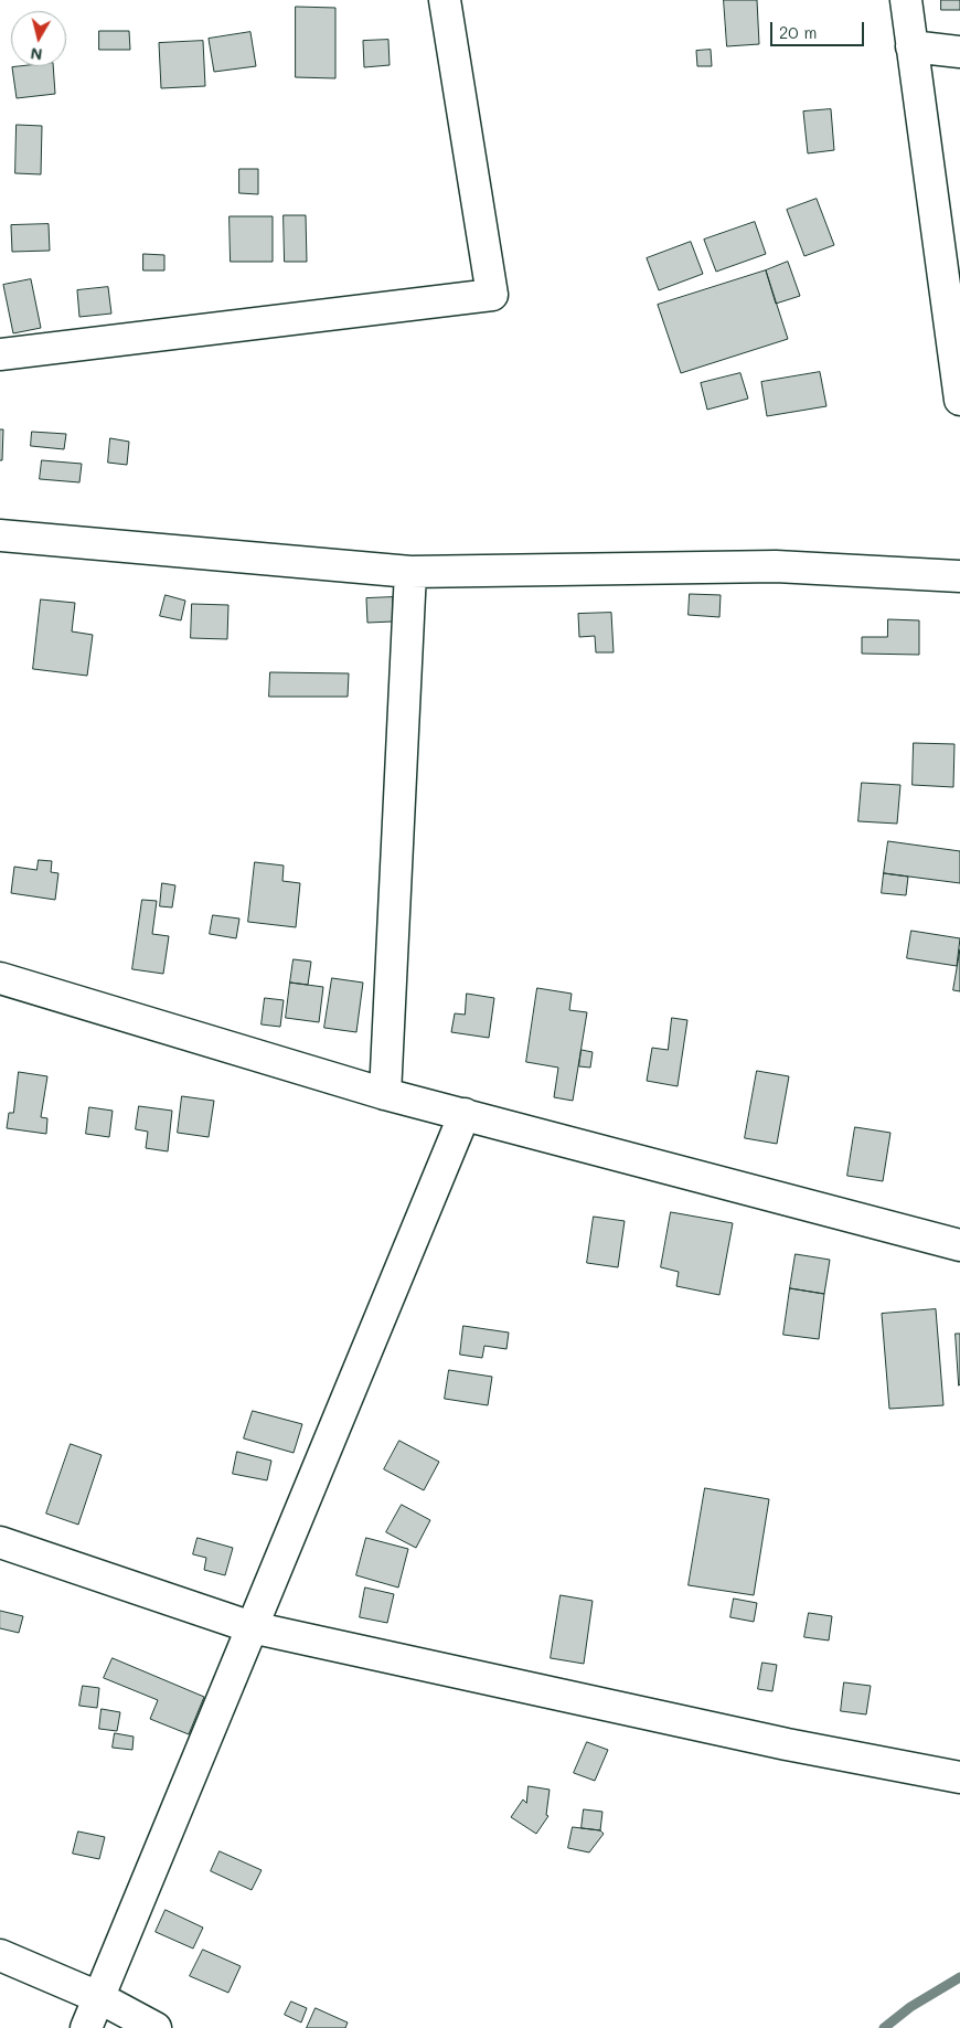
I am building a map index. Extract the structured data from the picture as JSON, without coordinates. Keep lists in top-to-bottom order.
{
  "scale_bar": "20 m",
  "north": "bottom"
}
